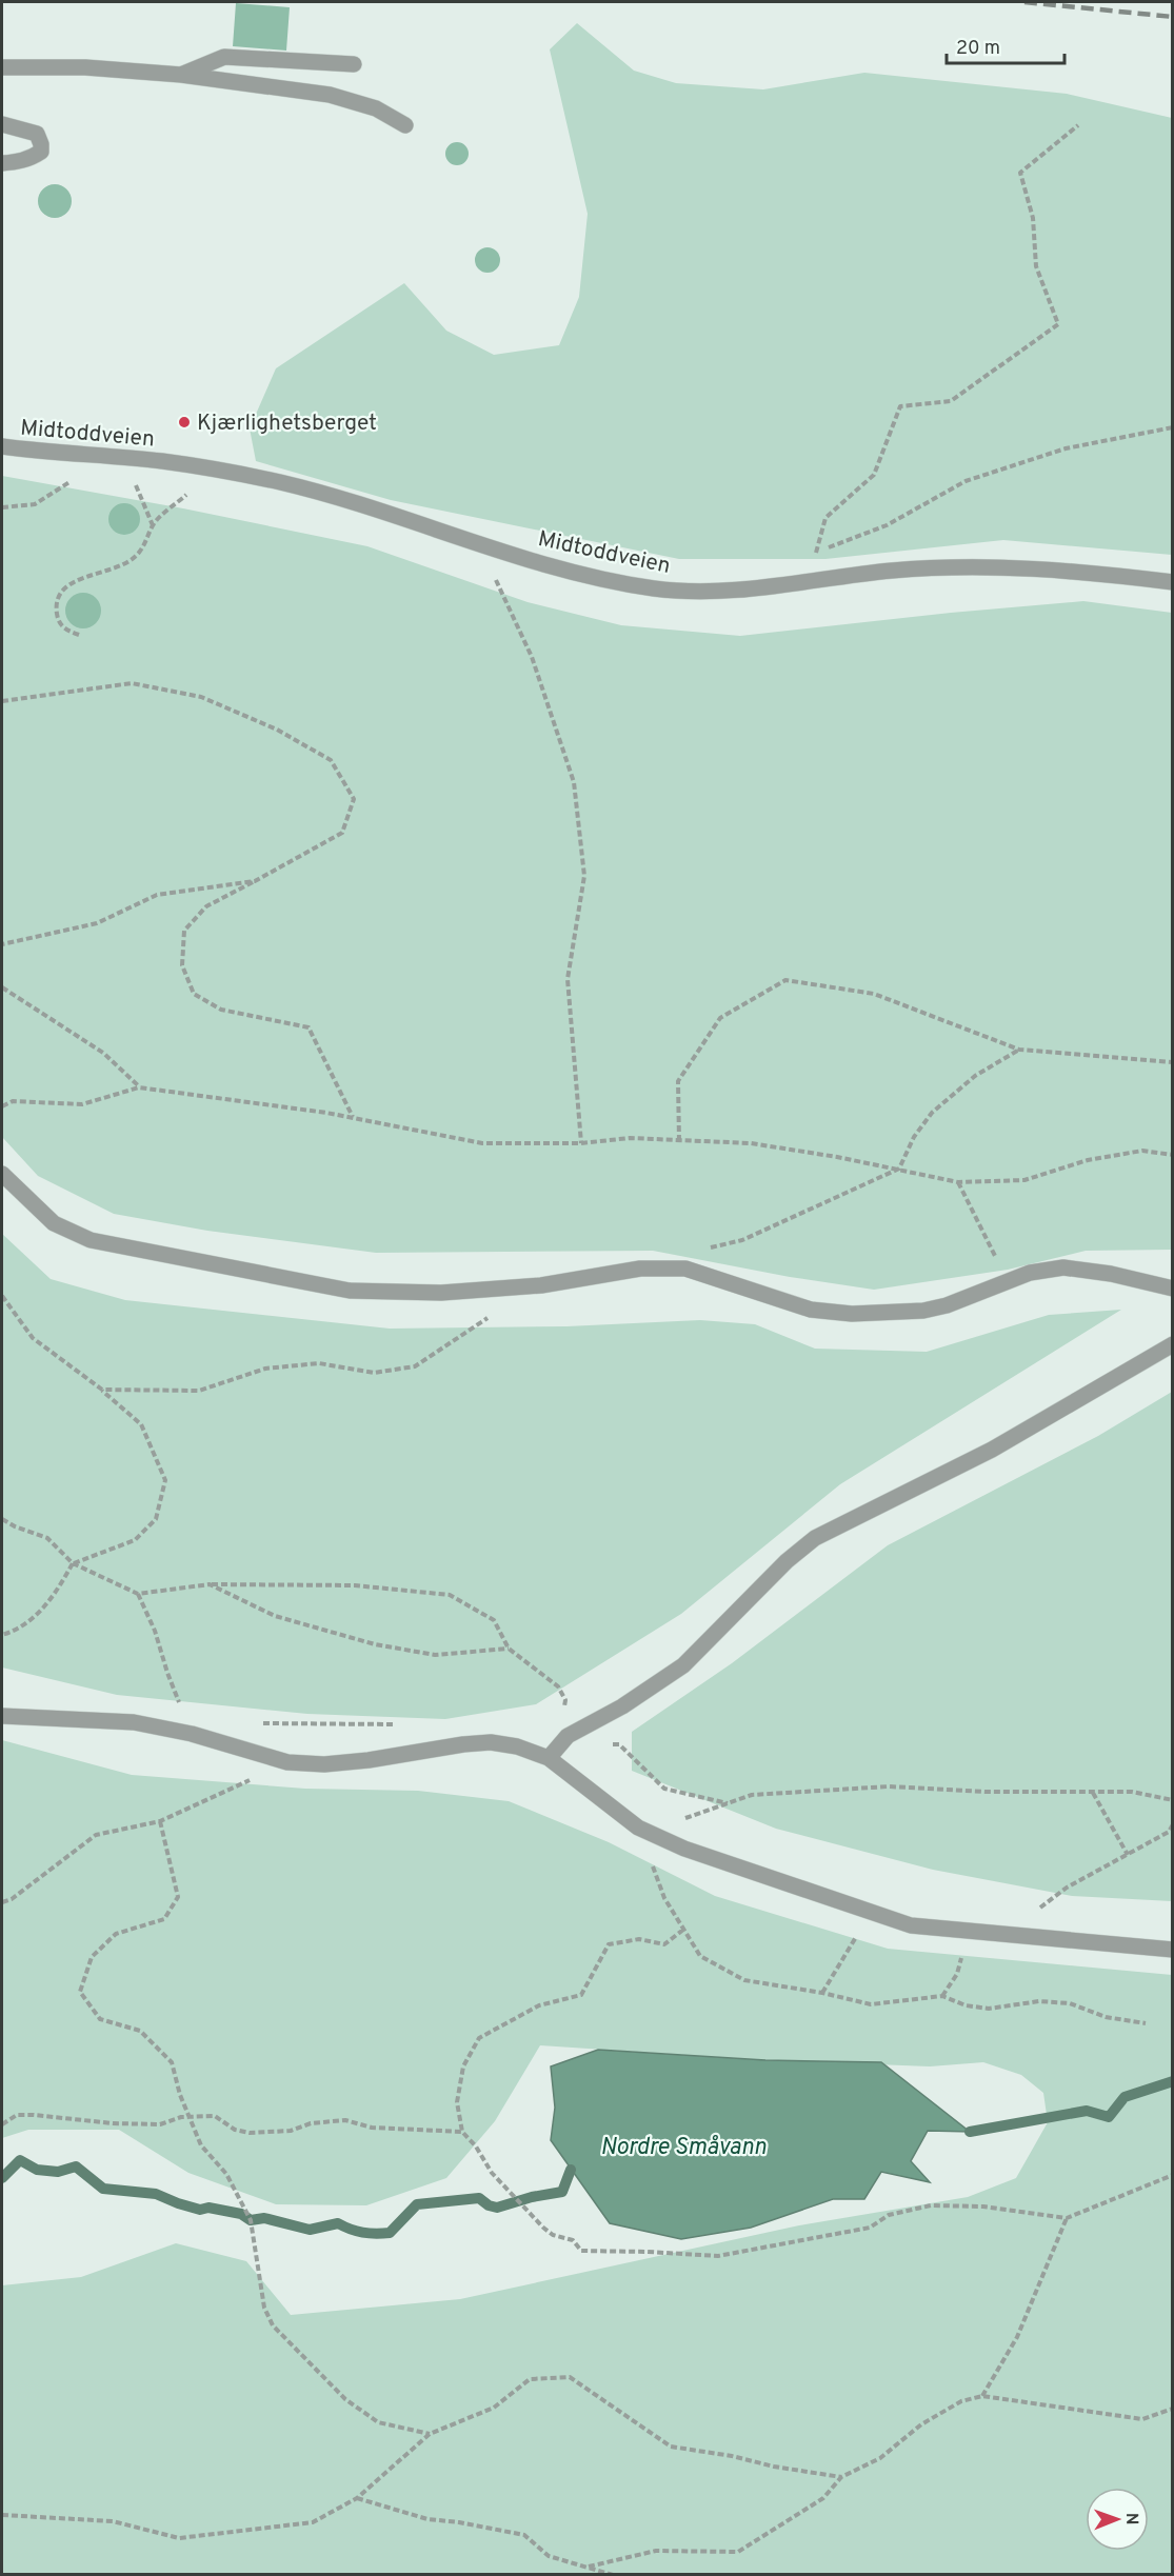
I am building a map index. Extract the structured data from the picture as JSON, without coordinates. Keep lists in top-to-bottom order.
{
  "streets": {
    "lane": ["Midtoddveien"]
  },
  "water": ["Nordre Småvann"],
  "places": ["Kjærlighetsberget"],
  "scale_bar": "20 m",
  "north": "right"
}
